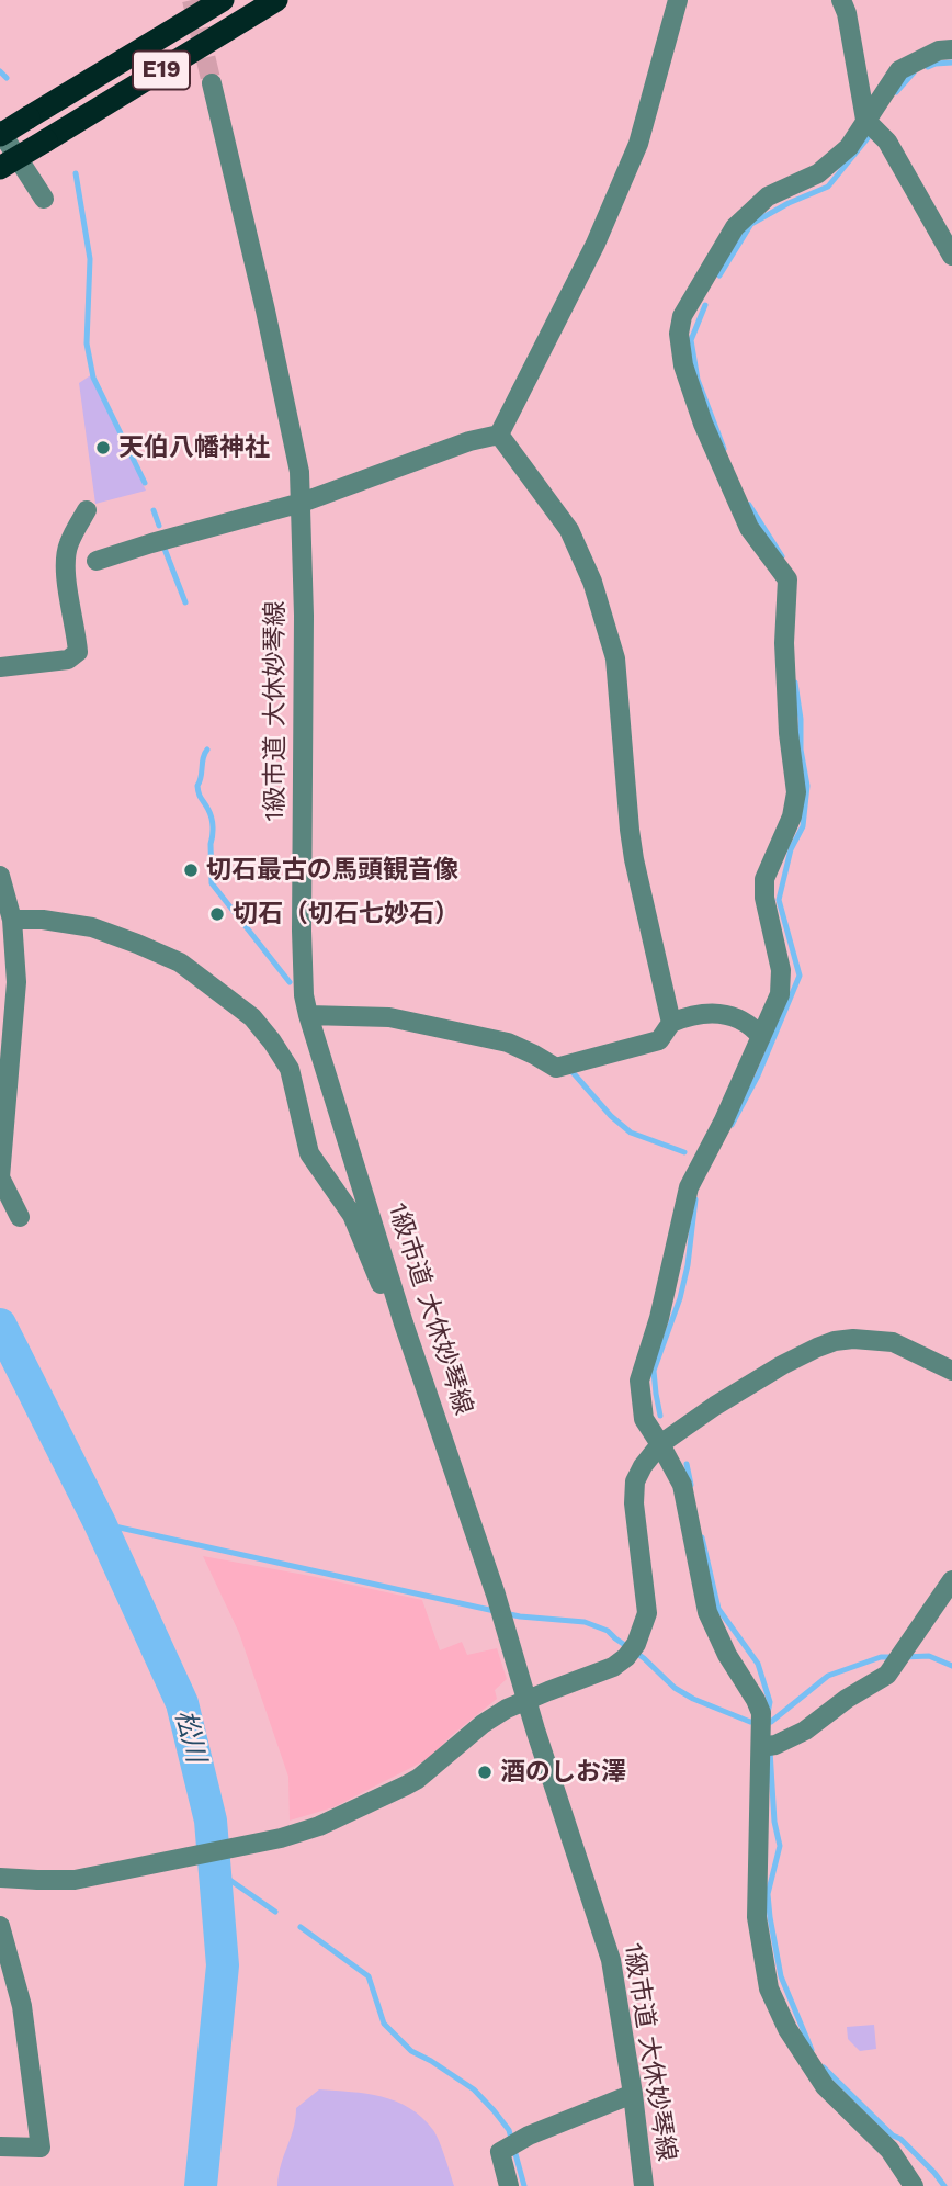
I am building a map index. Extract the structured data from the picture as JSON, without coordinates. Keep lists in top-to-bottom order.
{
  "streets": {
    "highway": ["E19"],
    "street": ["1級市道 大休妙琴線"]
  },
  "water": ["松川"],
  "places": [
    "天伯八幡神社",
    "切石最古の馬頭観音像",
    "切石（切石七妙石）",
    "酒のしお澤"
  ]
}
